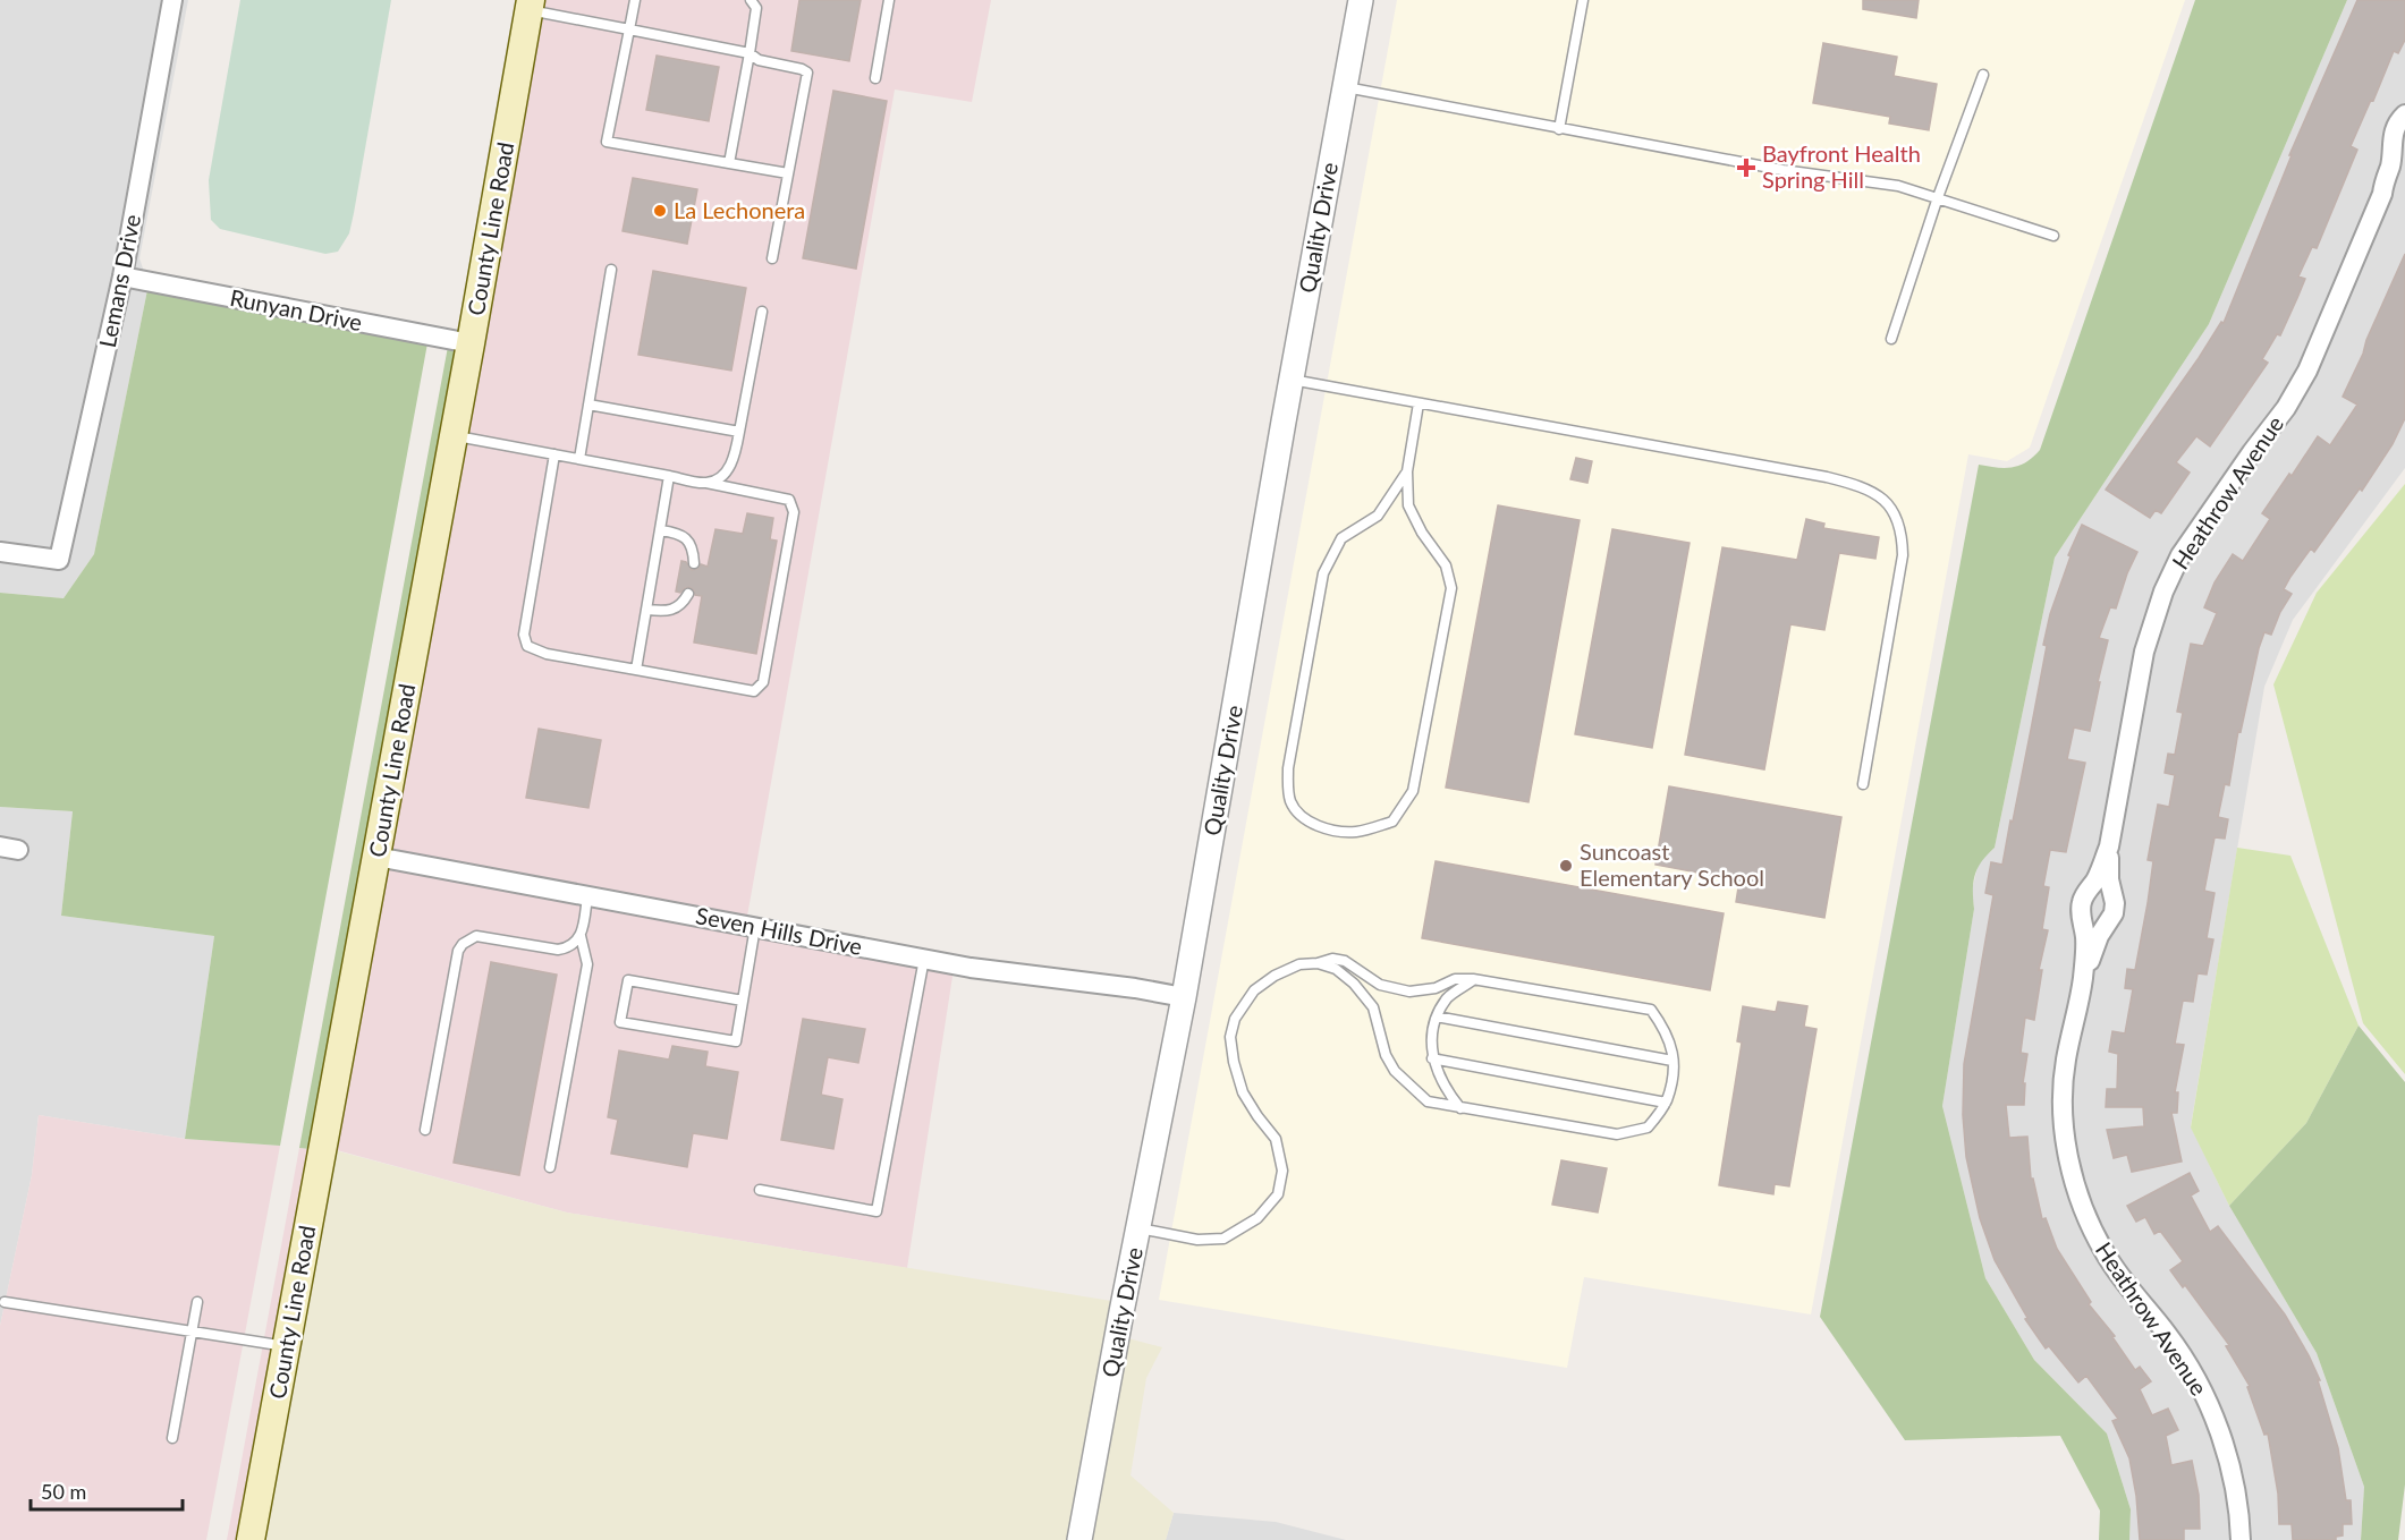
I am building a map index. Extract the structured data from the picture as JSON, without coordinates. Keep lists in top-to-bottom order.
{
  "streets": {
    "main road": ["County Line Road"],
    "street": [
      "Quality Drive",
      "Lemans Drive",
      "Runyan Drive",
      "Heathrow Avenue",
      "Seven Hills Drive"
    ]
  },
  "crossings": [
    ["Quality Drive", "Seven Hills Drive"],
    ["County Line Road", "Runyan Drive"],
    ["County Line Road", "Seven Hills Drive"],
    ["Lemans Drive", "Runyan Drive"]
  ],
  "places": {
    "health": ["Bayfront Health Spring Hill"],
    "other": ["La Lechonera", "Suncoast Elementary School"]
  },
  "scale_bar": "50 m"
}
